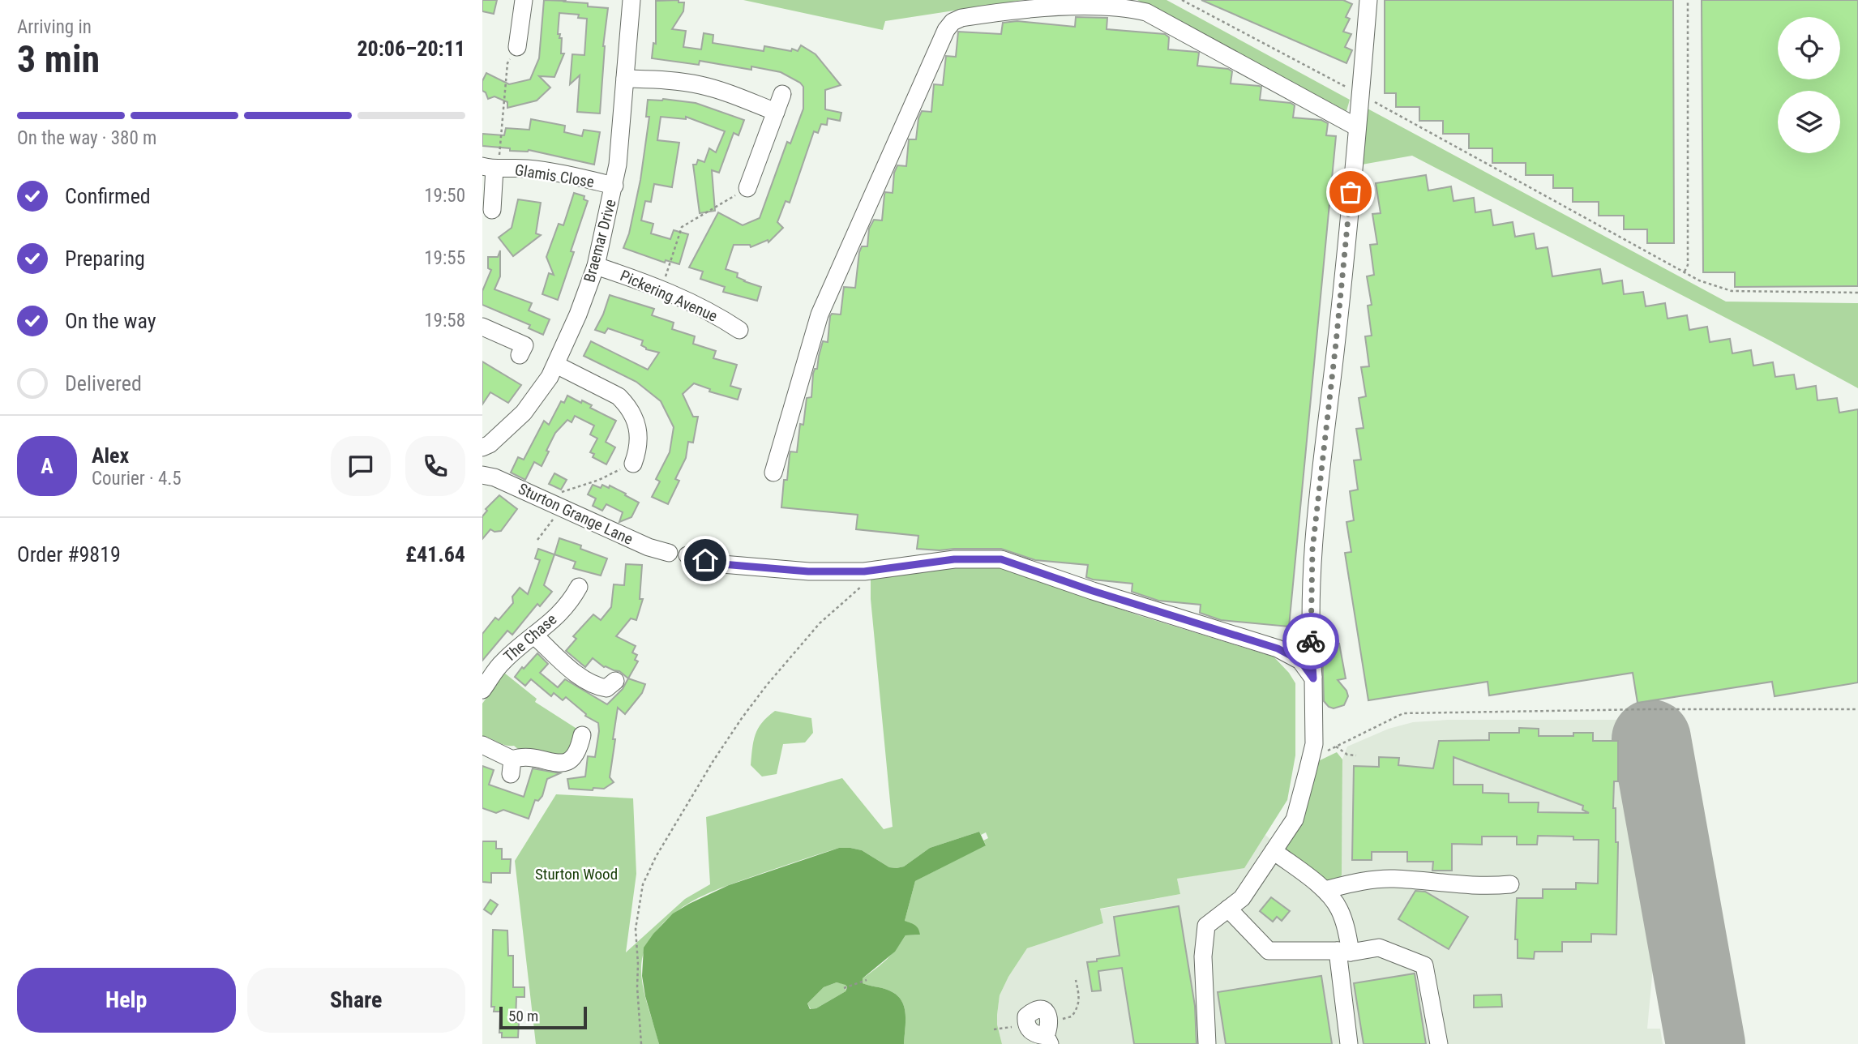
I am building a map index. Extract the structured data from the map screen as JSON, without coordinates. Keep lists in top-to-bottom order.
{
  "streets": {
    "street": [
      "Glamis Close",
      "Braemar Drive",
      "Pickering Avenue",
      "Sturton Grange Lane",
      "The Chase"
    ]
  },
  "crossings": [
    ["Glamis Close", "Braemar Drive"],
    ["Braemar Drive", "Pickering Avenue"]
  ],
  "parks": ["Sturton Wood"],
  "scale_bar": "50 m",
  "page": {
    "heading": ["3 min", "Arriving in", "20:06–20:11"],
    "panel": [
      "Alex",
      "Courier · 4.5",
      "Order #9819",
      "£41.64"
    ],
    "bar": "On the way · 380 m",
    "list": [
      ["Confirmed", "19:50"],
      ["Preparing", "19:55"],
      ["On the way", "19:58"],
      "Delivered"
    ],
    "round": "A",
    "buttons": ["Help", "Share"],
    "scale": "50 m"
  }
}
